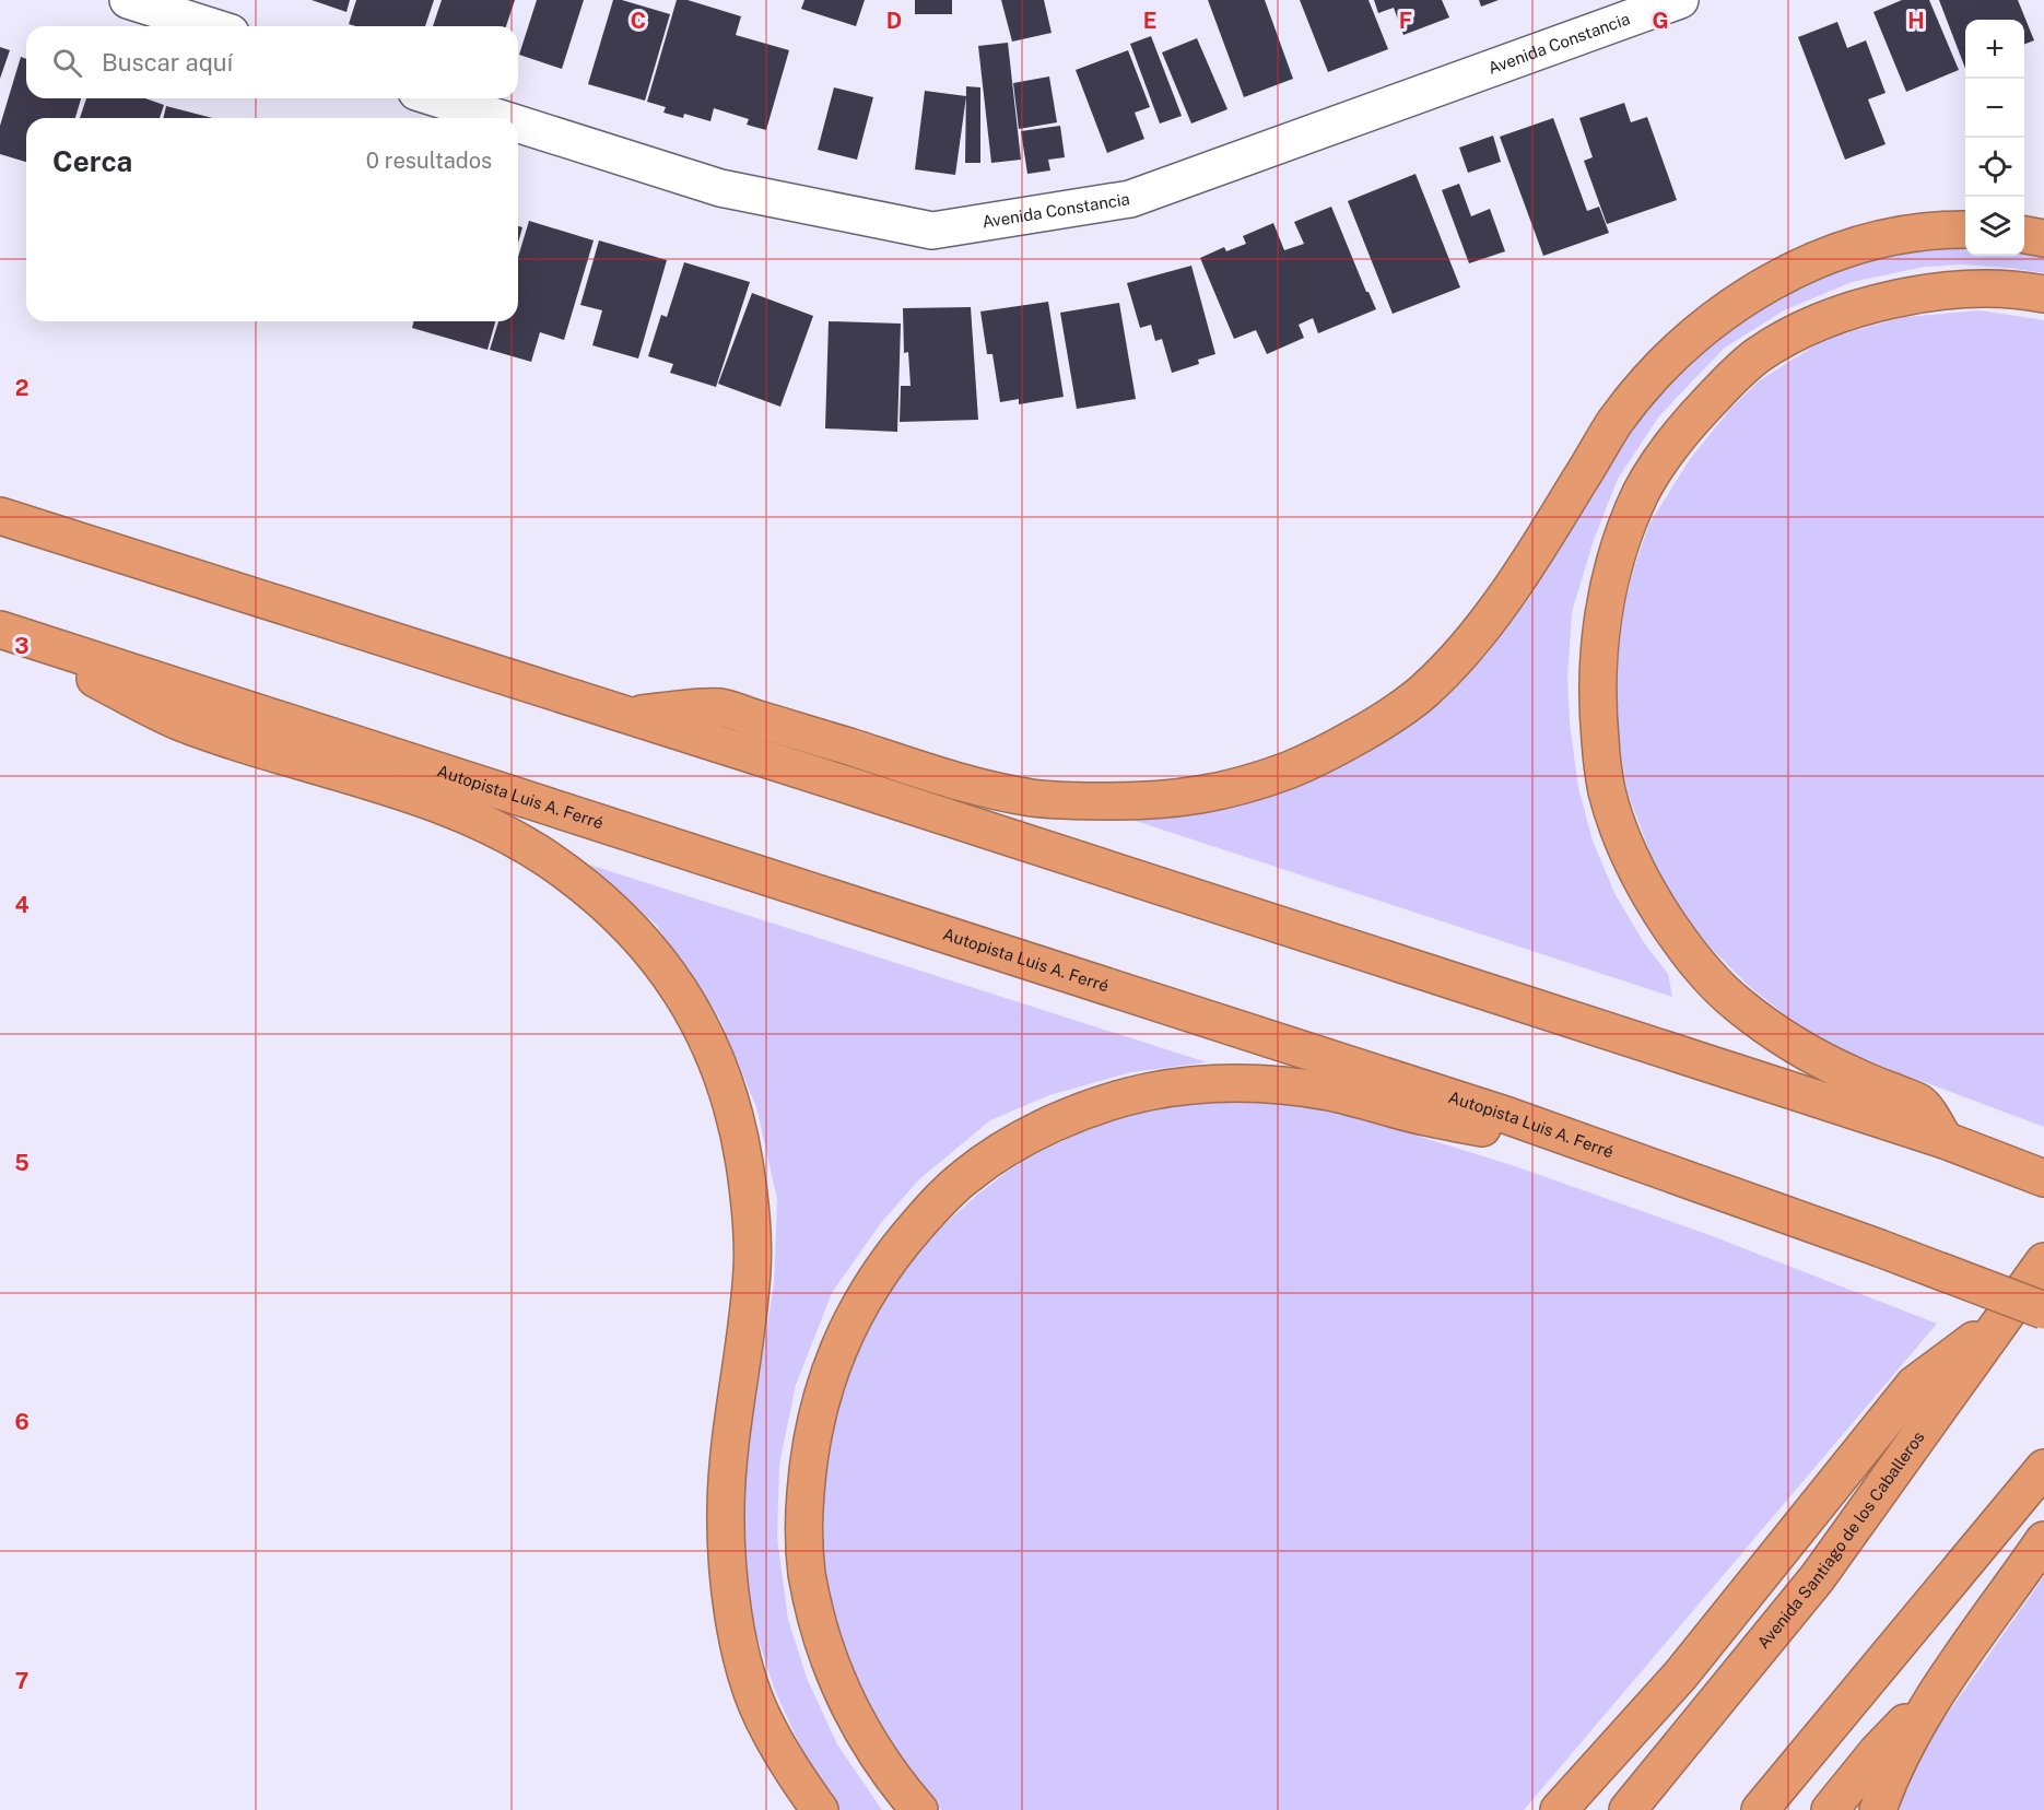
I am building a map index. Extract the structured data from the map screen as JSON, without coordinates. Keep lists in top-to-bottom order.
{
  "streets": {
    "highway": ["Autopista Luis A. Ferré", "Avenida Santiago de los Caballeros"],
    "street": ["Avenida Constancia"]
  },
  "page": {
    "map_buttons": ["+", "−"],
    "search": "Buscar aquí",
    "heading": ["Cerca", "0 resultados"]
  },
  "grid": {
    "columns": [
      "C",
      "D",
      "E",
      "F",
      "G",
      "H"
    ],
    "rows": [
      "2",
      "3",
      "4",
      "5",
      "6",
      "7"
    ]
  }
}
